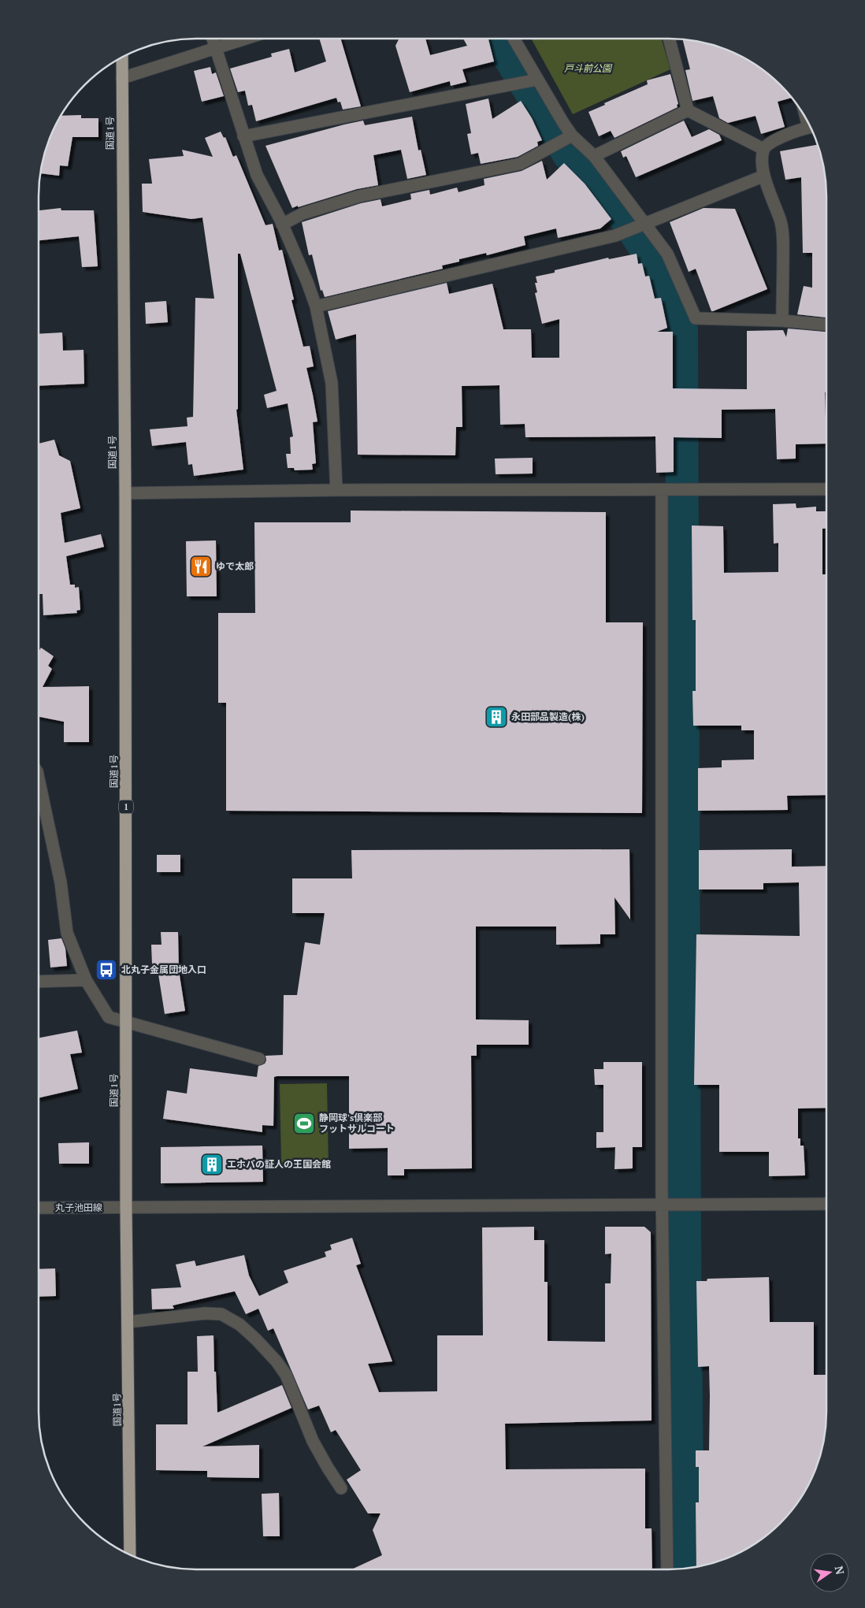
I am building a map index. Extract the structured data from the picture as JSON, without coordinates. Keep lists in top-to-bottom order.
{
  "streets": {
    "highway": ["国道1号", "1"],
    "street": ["丸子池田線"]
  },
  "crossings": [
    ["国道1号", "丸子池田線"]
  ],
  "parks": ["戸斗前公園"],
  "places": {
    "restaurant": ["ゆで太郎"],
    "building": ["永田部品製造(株)", "エホバの証人の王国会館"],
    "bus stop": ["北丸子金属団地入口"],
    "sports": ["静岡球's倶楽部 フットサルコート"]
  },
  "north": "right"
}
